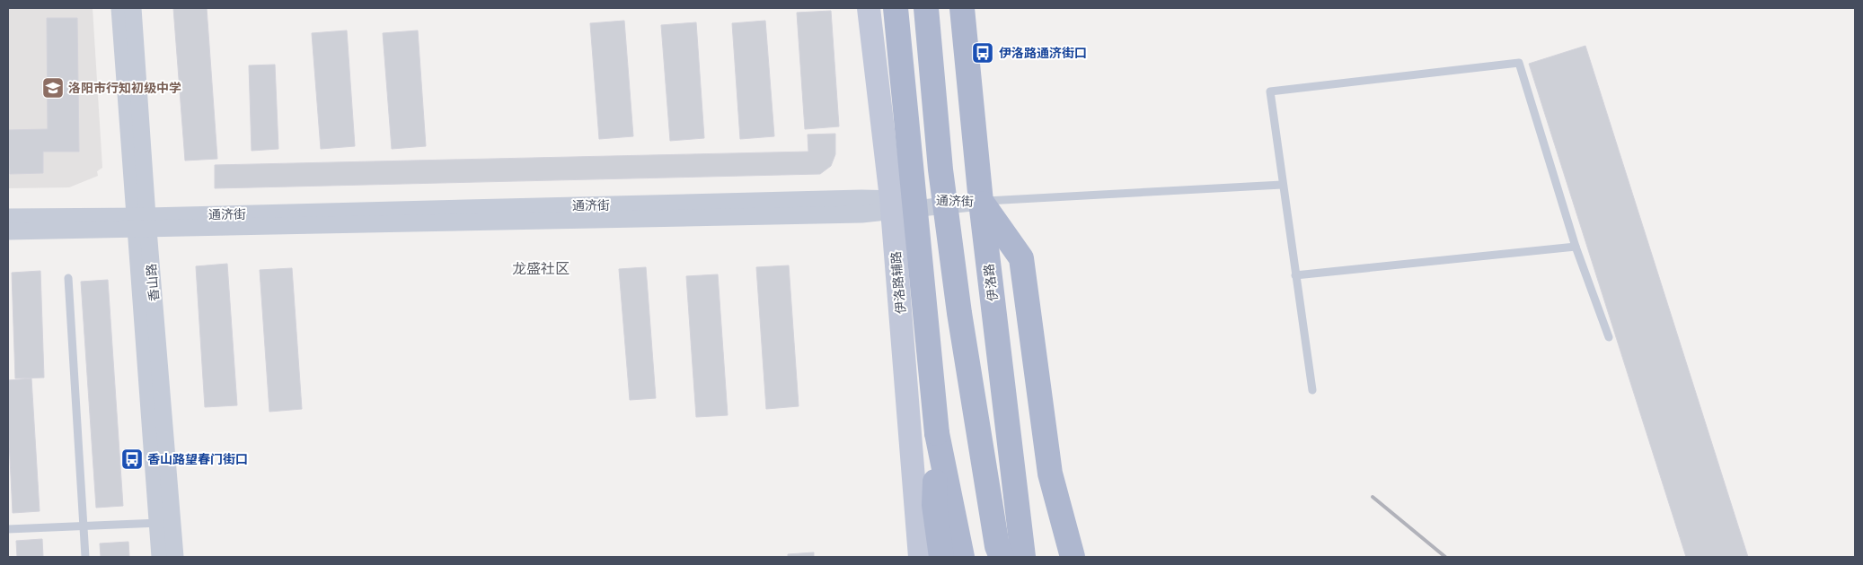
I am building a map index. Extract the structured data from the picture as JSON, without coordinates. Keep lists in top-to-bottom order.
{
  "streets": {
    "main road": ["伊洛路辅路", "伊洛路"],
    "street": ["通济街", "香山路"]
  },
  "crossings": [
    ["通济街", "香山路"],
    ["通济街", "伊洛路辅路"],
    ["通济街", "伊洛路"]
  ],
  "districts": ["龙盛社区"],
  "places": {
    "bus stop": ["伊洛路通济街口", "香山路望春门街口"],
    "school or university": ["洛阳市行知初级中学"]
  }
}
